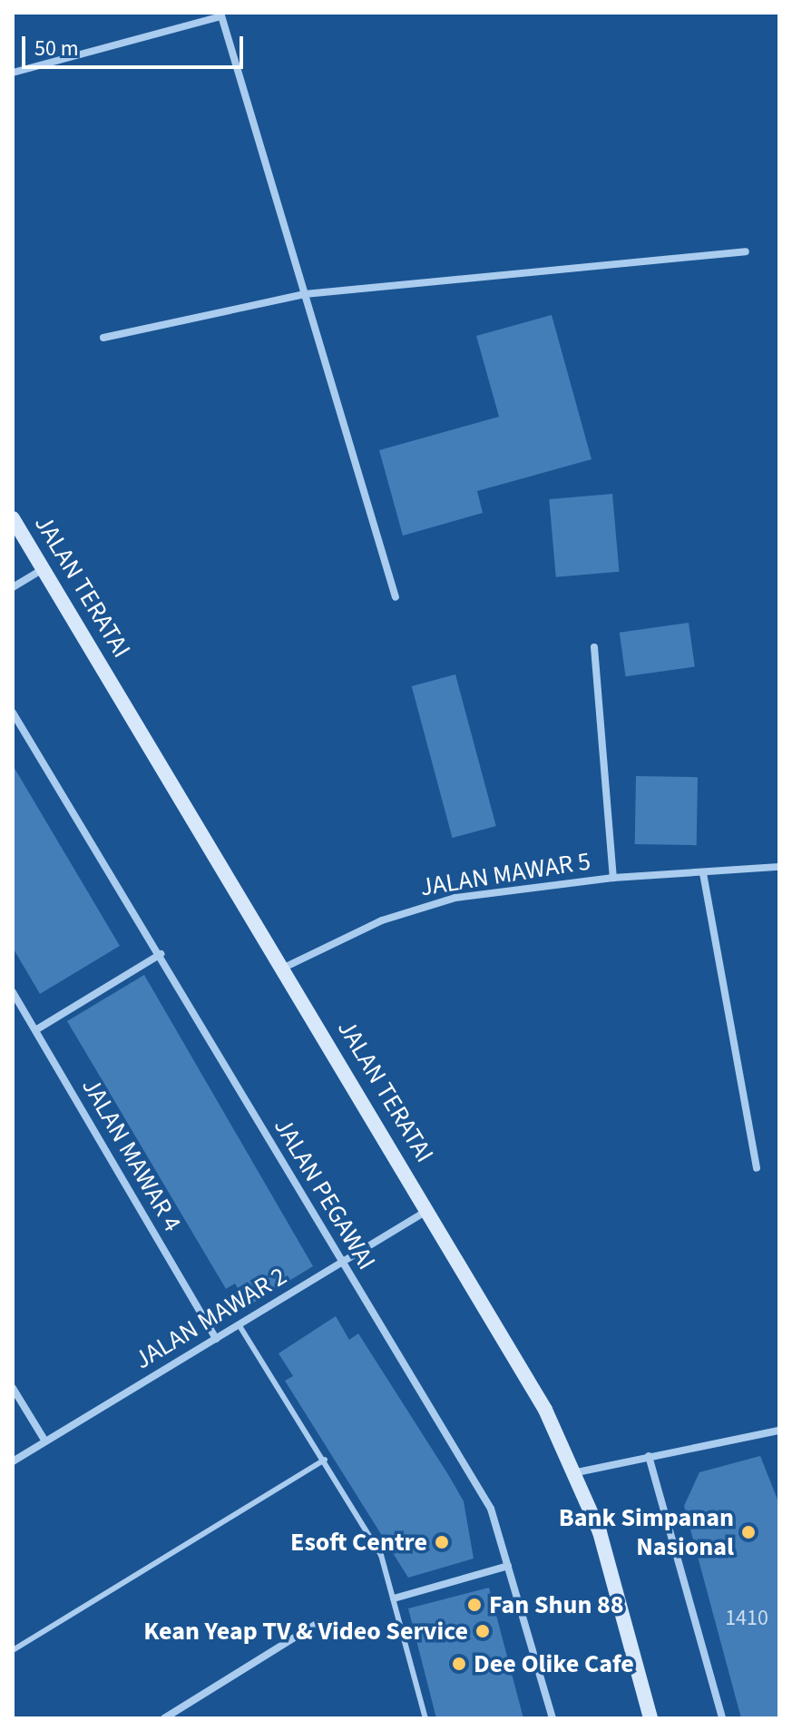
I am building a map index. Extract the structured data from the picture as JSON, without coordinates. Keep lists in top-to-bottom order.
{
  "streets": {
    "street": [
      "JALAN TERATAI",
      "JALAN MAWAR 5",
      "JALAN MAWAR 4",
      "JALAN PEGAWAI",
      "JALAN MAWAR 2"
    ]
  },
  "crossings": [
    ["JALAN TERATAI", "JALAN MAWAR 5"],
    ["JALAN TERATAI", "JALAN MAWAR 2"],
    ["JALAN MAWAR 4", "JALAN MAWAR 2"],
    ["JALAN PEGAWAI", "JALAN MAWAR 2"]
  ],
  "places": [
    "Bank Simpanan Nasional",
    "Esoft Centre",
    "Fan Shun 88",
    "Kean Yeap TV & Video Service",
    "Dee Olike Cafe"
  ],
  "house_numbers": ["1410"],
  "scale_bar": "50 m"
}
